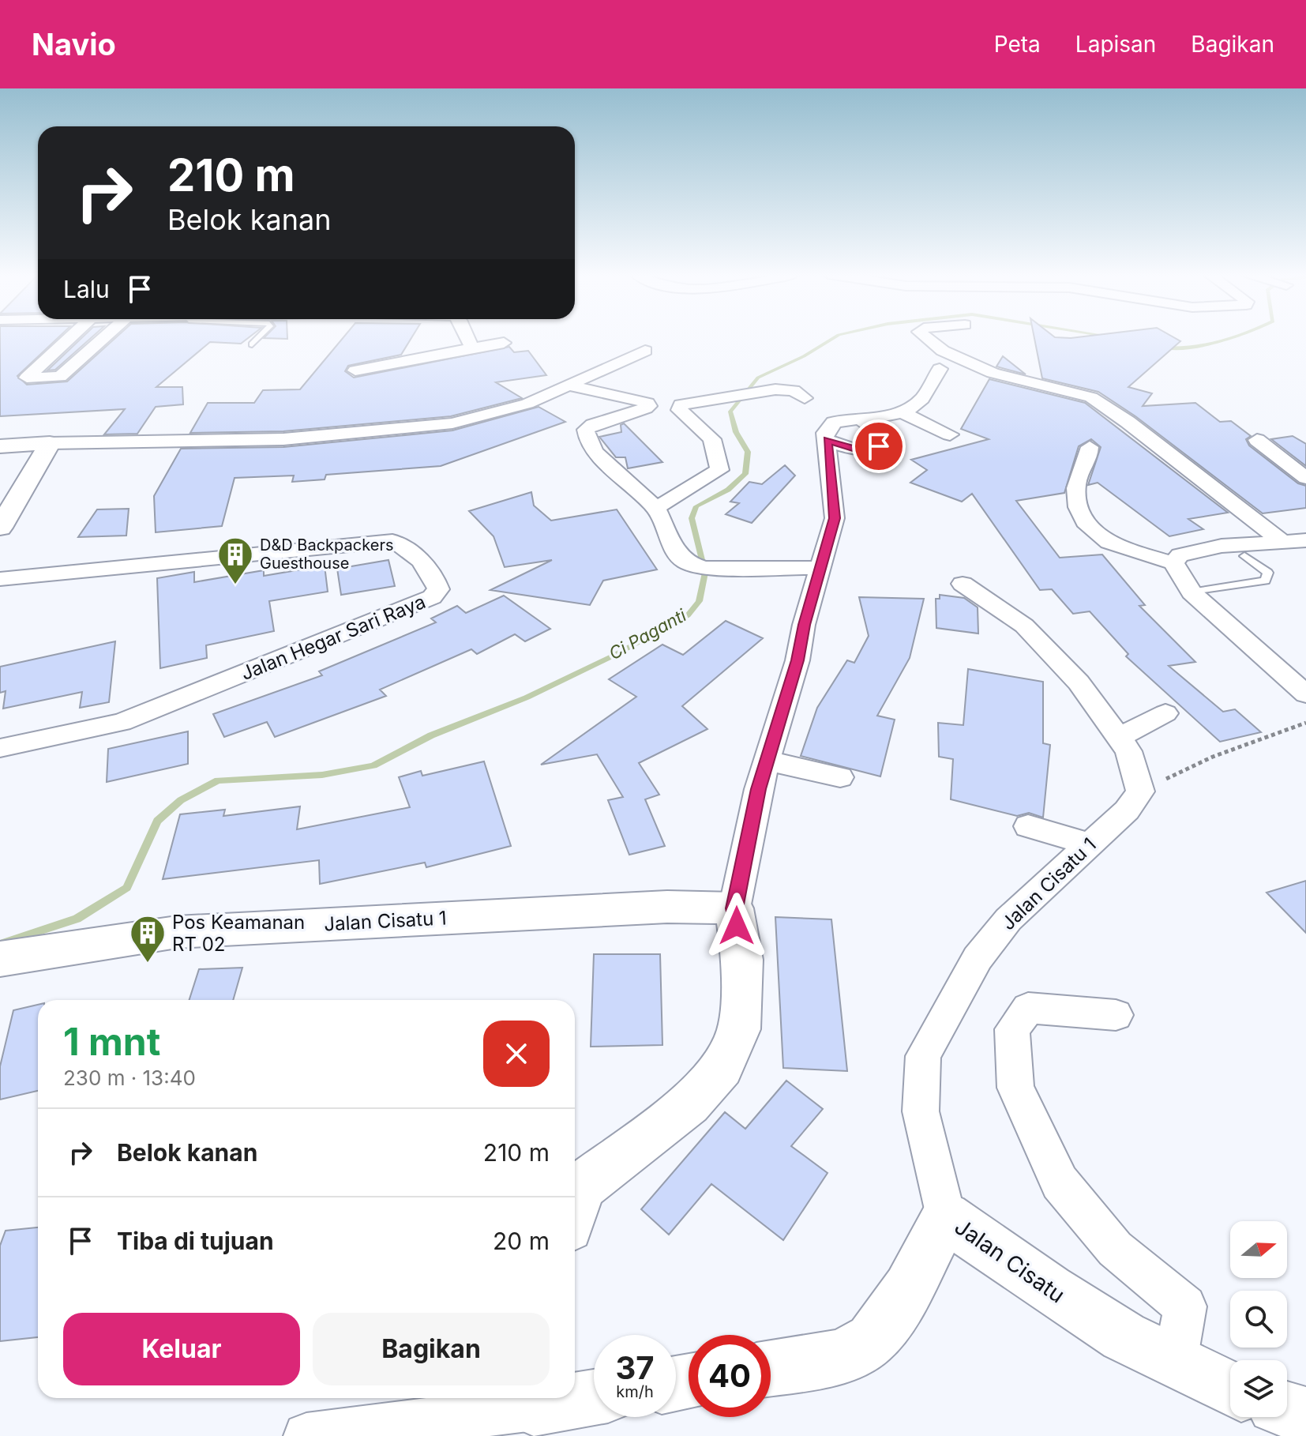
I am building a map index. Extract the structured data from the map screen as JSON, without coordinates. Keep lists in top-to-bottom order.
{
  "streets": {
    "street": ["Jalan Hegar Sari Raya", "Jalan Cisatu 1", "Jalan Cisatu"]
  },
  "crossings": [
    ["Jalan Cisatu 1", "Jalan Cisatu"]
  ],
  "water": ["Ci Paganti"],
  "places": {
    "building": ["D&D Backpackers Guesthouse", "Pos Keamanan RT 02"]
  },
  "north": "right",
  "page": {
    "header": "Navio",
    "nav": ["Peta", "Lapisan", "Bagikan"],
    "turn": ["210 m", "Belok kanan"],
    "then": "Lalu",
    "heading": ["1 mnt", "230 m · 13:40"],
    "list": [
      {
        "name": "Belok kanan",
        "value": "210 m"
      },
      {
        "name": "Tiba di tujuan",
        "value": "20 m"
      }
    ],
    "buttons": ["Keluar", "Bagikan"],
    "speed": "37 km/h",
    "limit": "40"
  }
}
